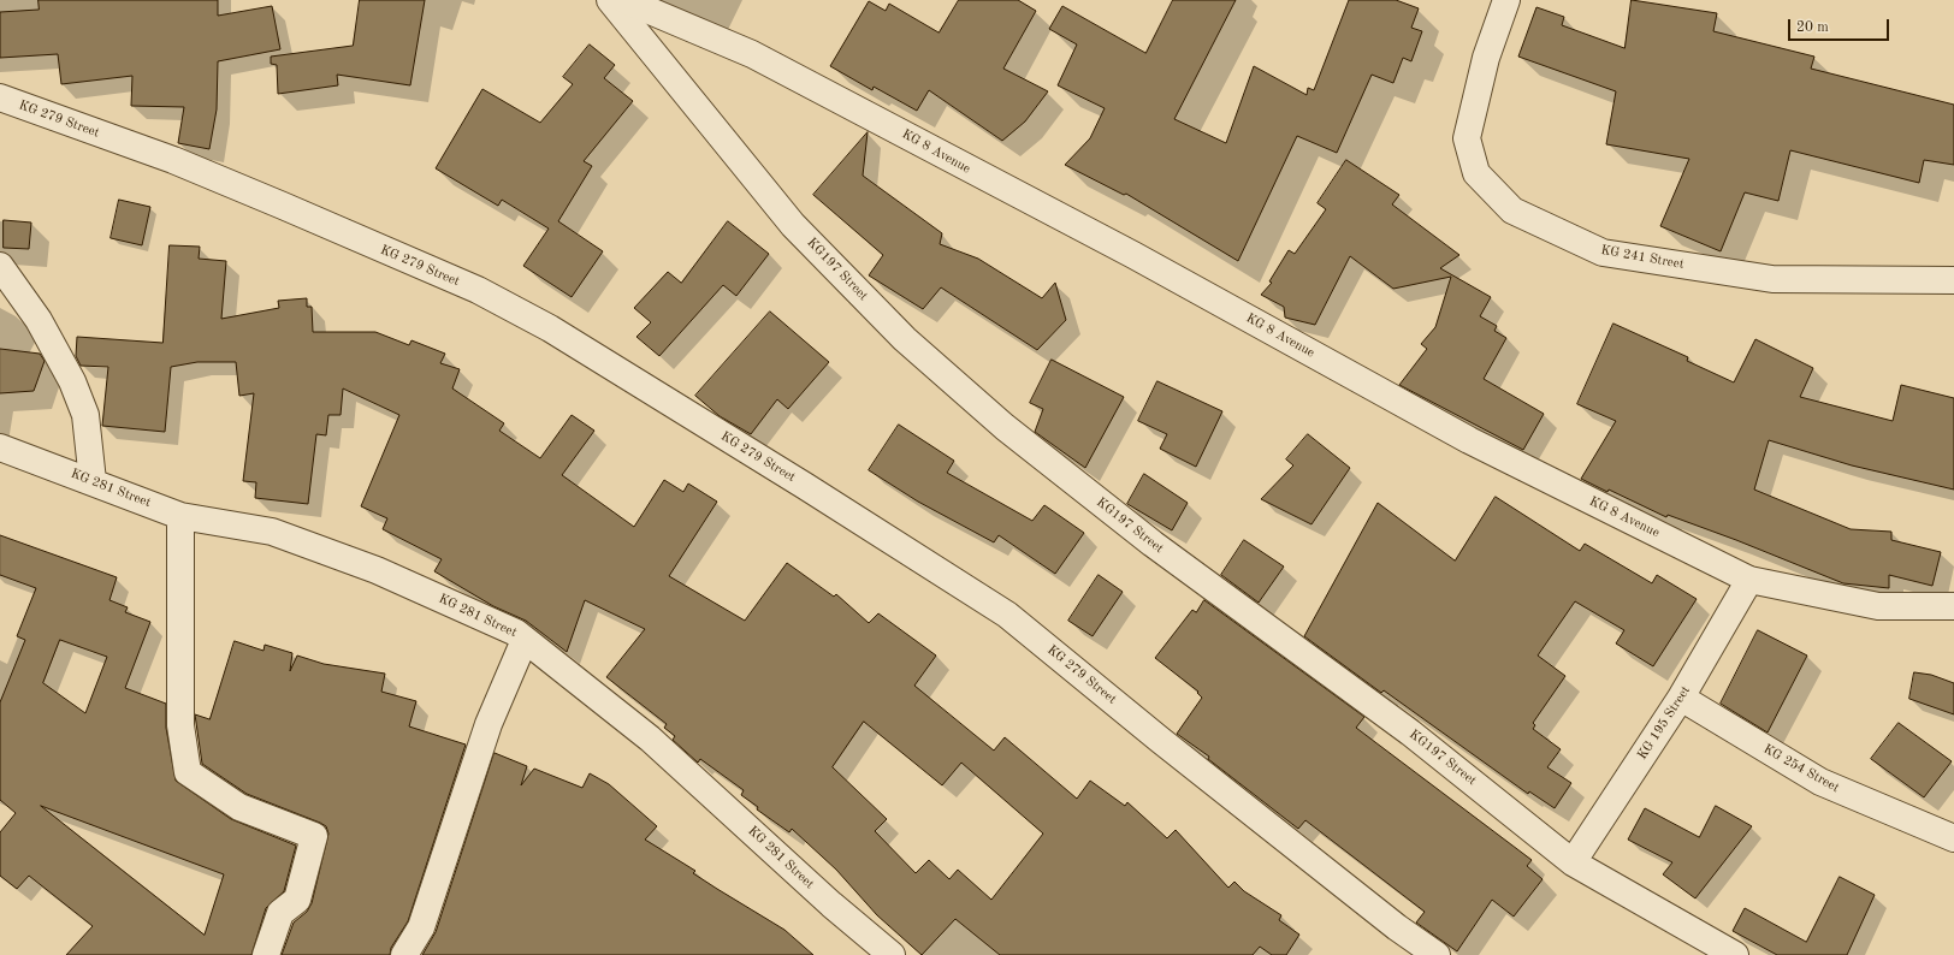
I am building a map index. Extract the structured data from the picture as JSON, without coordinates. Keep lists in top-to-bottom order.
{
  "streets": {
    "street": [
      "KG 279 Street",
      "KG 8 Avenue",
      "KG 241 Street",
      "KG197 Street",
      "KG 281 Street",
      "KG 195 Street",
      "KG 254 Street"
    ]
  },
  "crossings": [
    ["KG 8 Avenue", "KG 195 Street"],
    ["KG197 Street", "KG 195 Street"],
    ["KG 195 Street", "KG 254 Street"]
  ],
  "scale_bar": "20 m"
}
